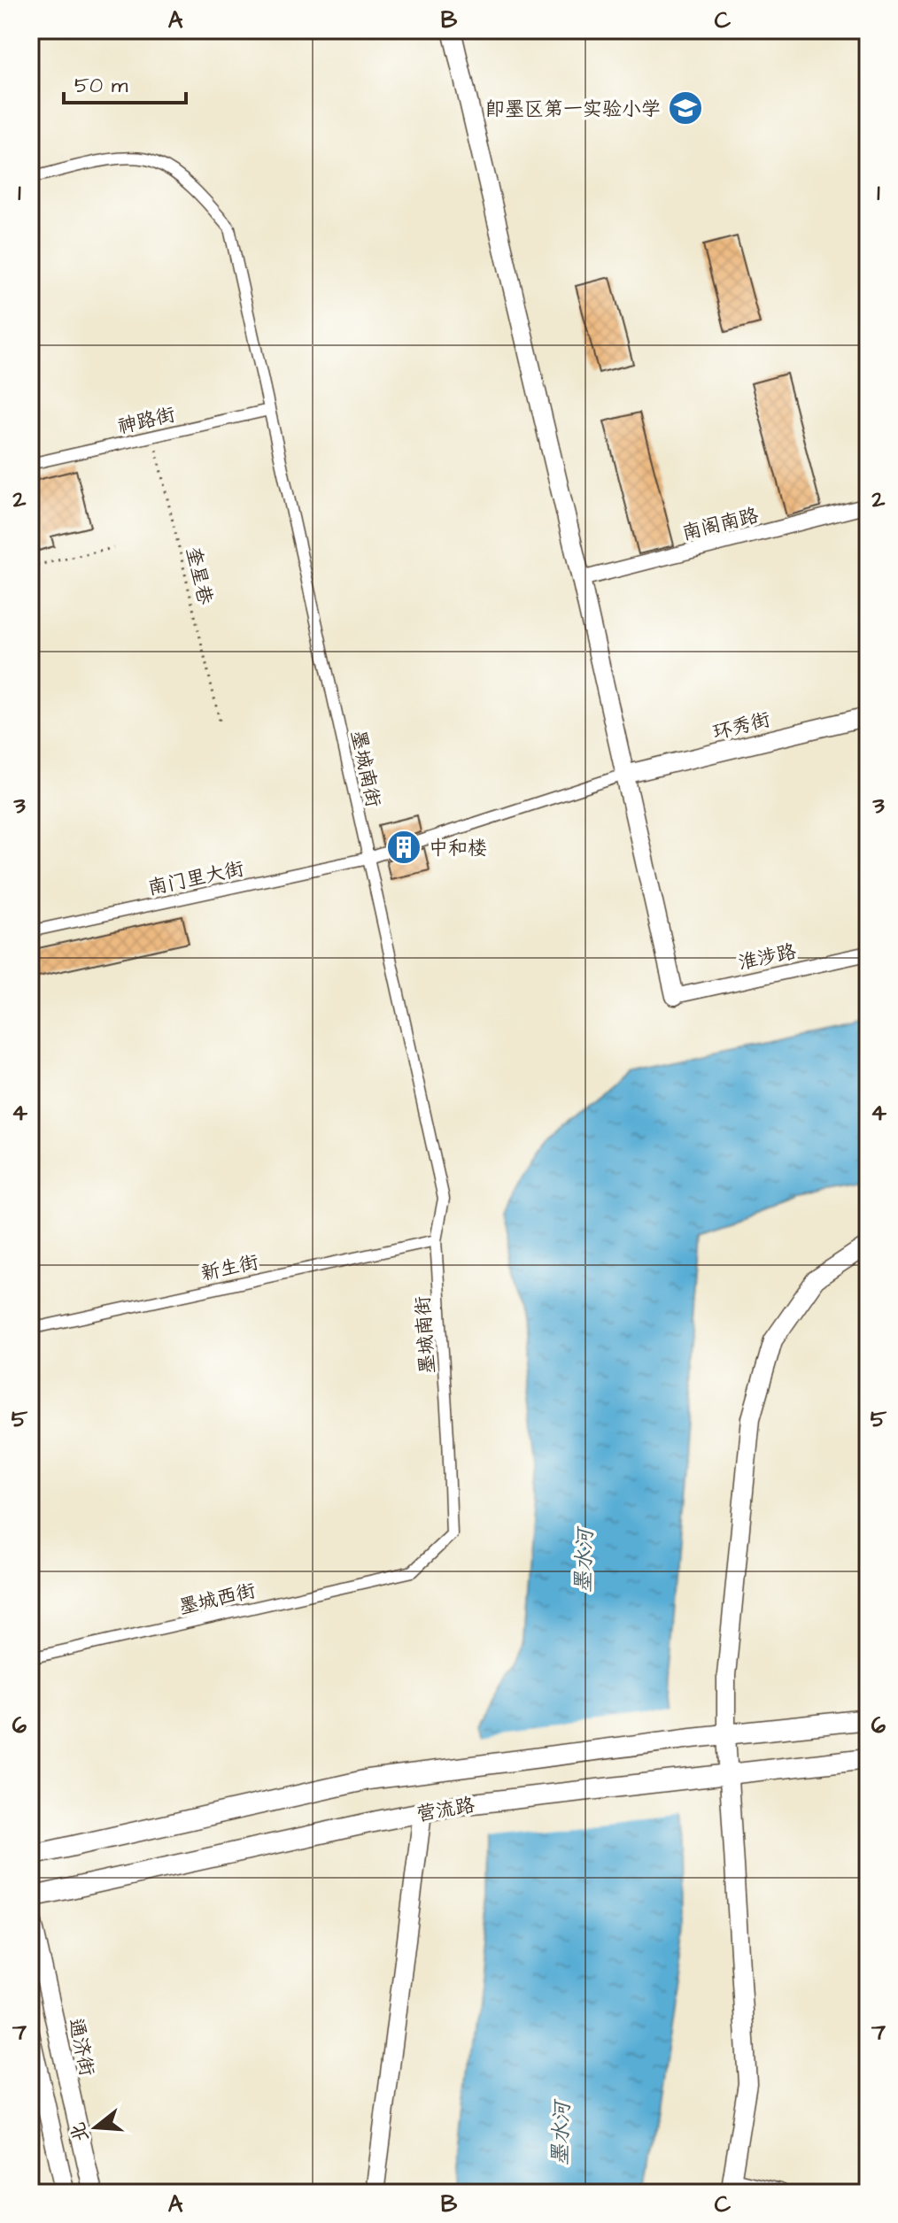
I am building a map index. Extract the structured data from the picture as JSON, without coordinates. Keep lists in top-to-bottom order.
{
  "streets": {
    "main road": ["营流路"],
    "street": [
      "神路街",
      "南阁南路",
      "环秀街",
      "墨城南街",
      "南门里大街",
      "淮涉路",
      "新生街",
      "墨城西街",
      "通济街"
    ],
    "path": ["奎星巷"]
  },
  "crossings": [
    ["神路街", "奎星巷"],
    ["神路街", "墨城南街"],
    ["环秀街", "南门里大街"],
    ["墨城南街", "南门里大街"],
    ["墨城南街", "新生街"],
    ["墨城南街", "墨城西街"]
  ],
  "water": ["墨水河"],
  "places": {
    "school or university": ["即墨区第一实验小学"],
    "building": ["中和楼"]
  },
  "scale_bar": "50 m",
  "north": "left",
  "grid": {
    "columns": ["A", "B", "C"],
    "rows": [
      "1",
      "2",
      "3",
      "4",
      "5",
      "6",
      "7"
    ]
  }
}
